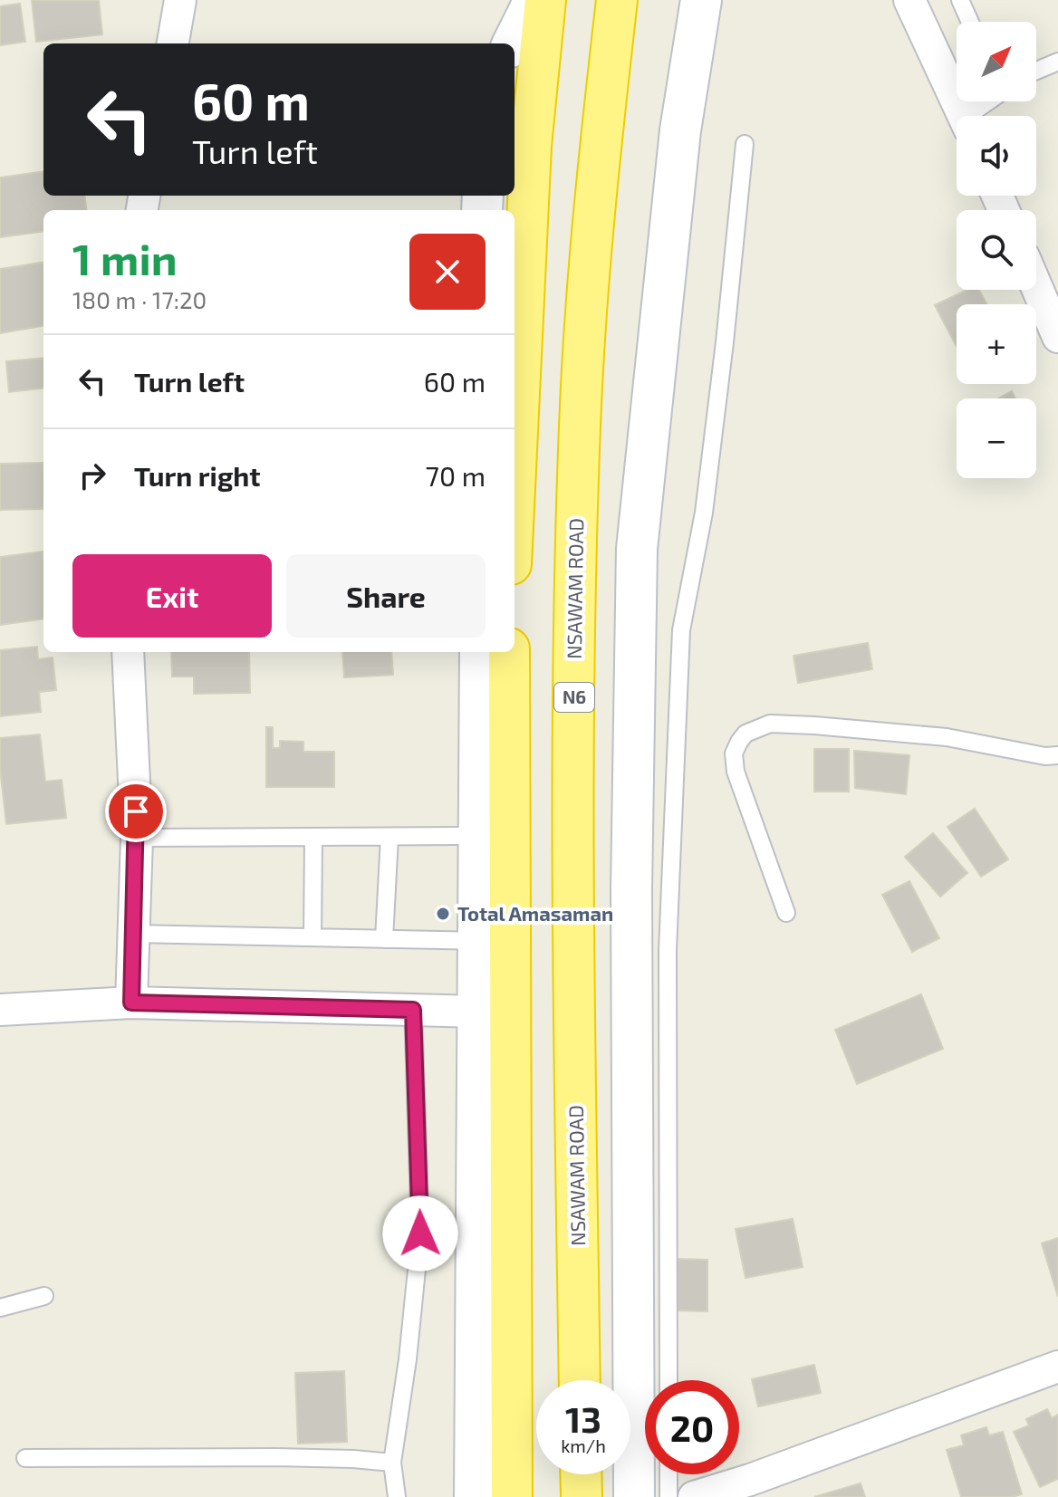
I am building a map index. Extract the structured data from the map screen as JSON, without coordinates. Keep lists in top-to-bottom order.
{
  "streets": {
    "highway": ["NSAWAM ROAD", "N6"]
  },
  "places": ["Total Amasaman"],
  "north": "top right",
  "page": {
    "map_buttons": ["+", "−"],
    "turn": ["60 m", "Turn left"],
    "heading": ["1 min", "180 m · 17:20"],
    "list": [
      {
        "name": "Turn left",
        "value": "60 m"
      },
      {
        "name": "Turn right",
        "value": "70 m"
      }
    ],
    "buttons": ["Exit", "Share"],
    "speed": "13 km/h",
    "limit": "20"
  }
}
